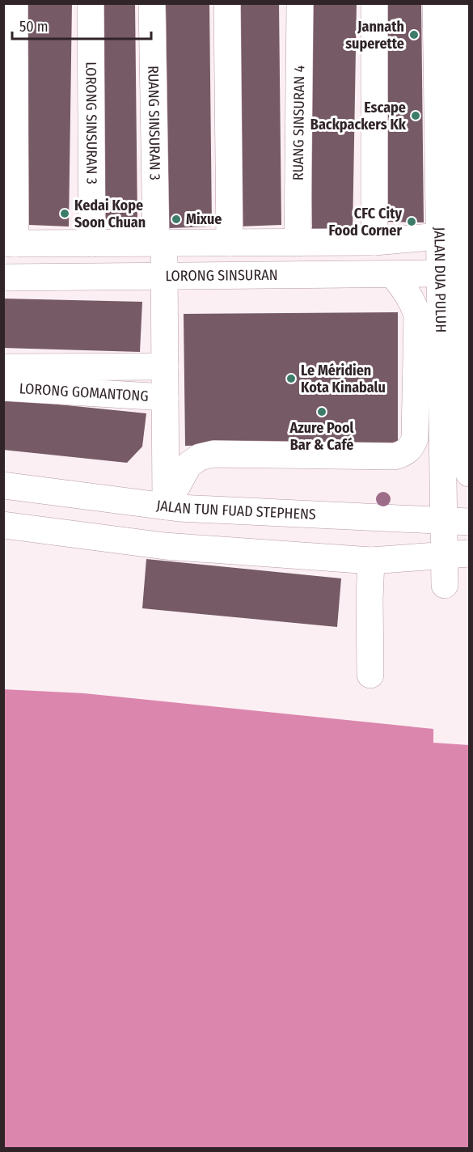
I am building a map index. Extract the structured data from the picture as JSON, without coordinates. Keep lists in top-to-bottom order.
{
  "streets": {
    "street": [
      "RUANG SINSURAN 3",
      "RUANG SINSURAN 4",
      "LORONG SINSURAN 3",
      "LORONG SINSURAN",
      "JALAN DUA PULUH",
      "LORONG GOMANTONG",
      "JALAN TUN FUAD STEPHENS"
    ]
  },
  "crossings": [
    ["RUANG SINSURAN 3", "LORONG SINSURAN"],
    ["RUANG SINSURAN 3", "LORONG GOMANTONG"],
    ["RUANG SINSURAN 3", "JALAN TUN FUAD STEPHENS"],
    ["LORONG SINSURAN", "JALAN DUA PULUH"],
    ["JALAN DUA PULUH", "JALAN TUN FUAD STEPHENS"]
  ],
  "places": [
    "Jannath superette",
    "Escape Backpackers Kk",
    "Kedai Kope Soon Chuan",
    "Mixue",
    "CFC City Food Corner",
    "Le Méridien Kota Kinabalu",
    "Azure Pool Bar & Café"
  ],
  "scale_bar": "50 m"
}
